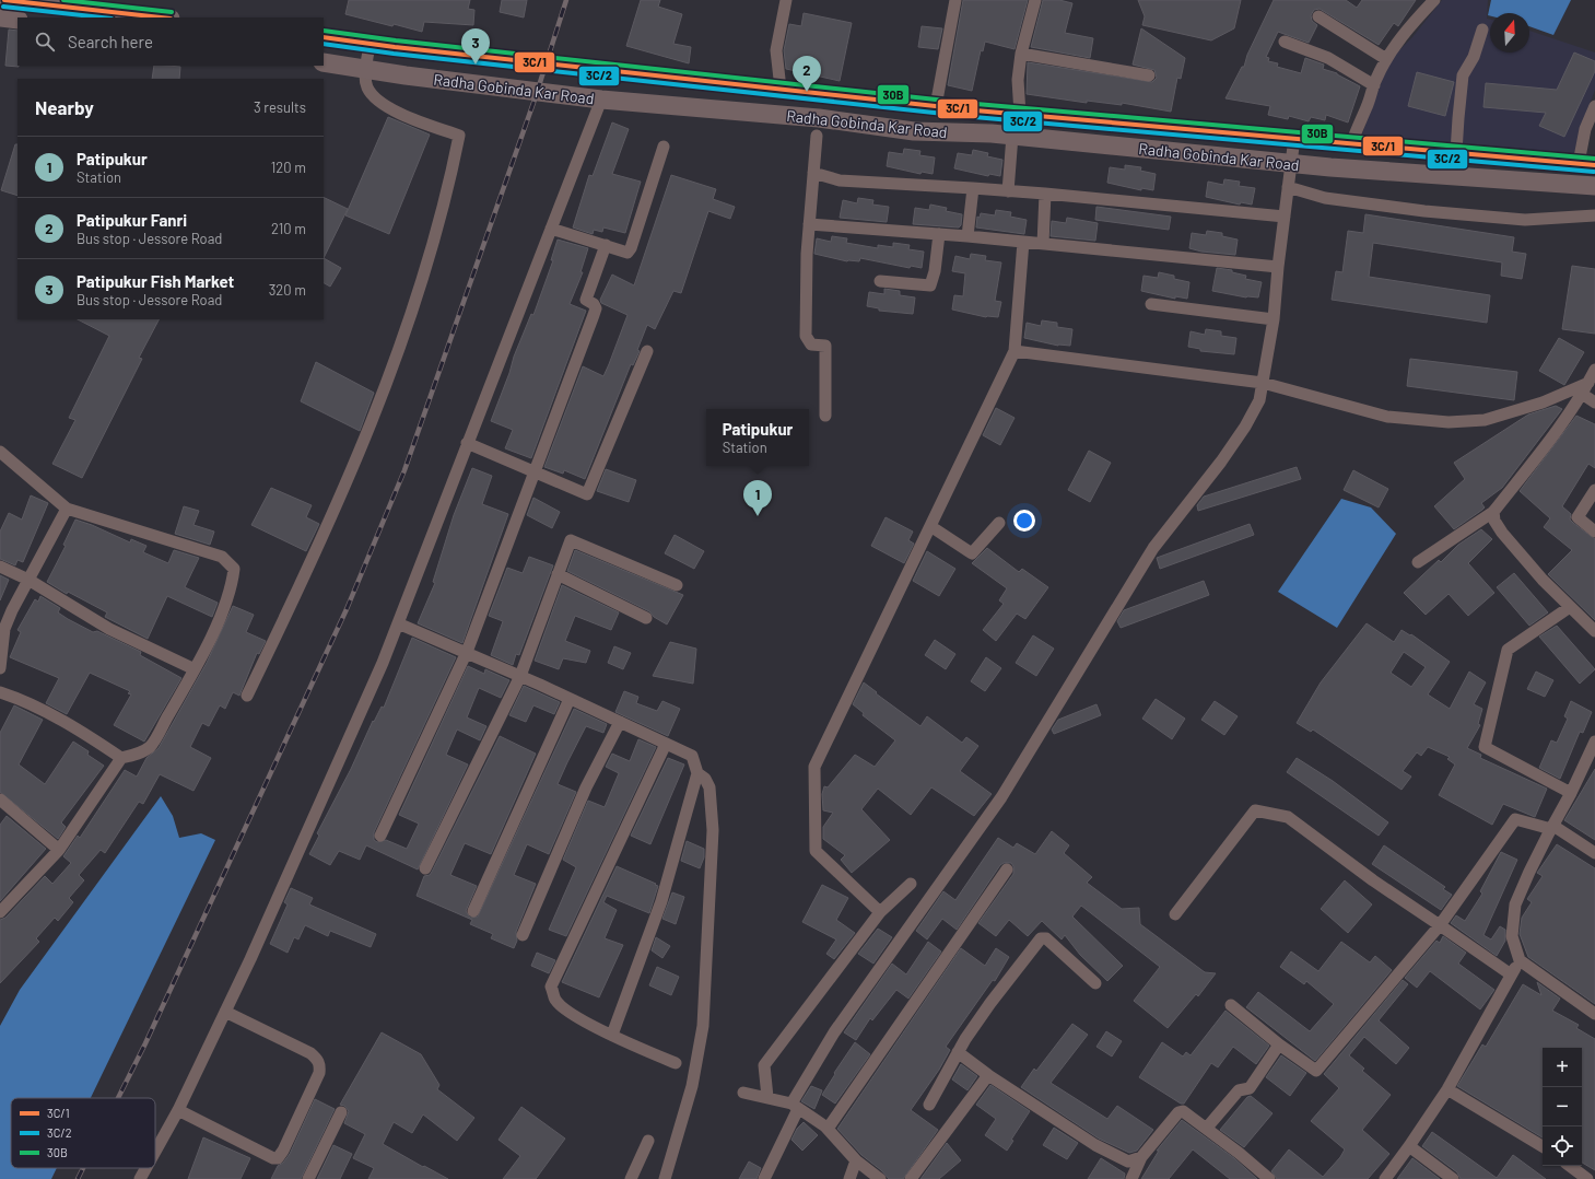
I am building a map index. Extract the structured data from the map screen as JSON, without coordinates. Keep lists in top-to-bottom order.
{
  "streets": {
    "main road": ["Radha Gobinda Kar Road"]
  },
  "lines": ["transit line 3C/1", "transit line 30B", "transit line 3C/2"],
  "legend": ["3C/1", "3C/2", "30B"],
  "north": "top",
  "page": {
    "search": "Search here",
    "pins": ["3", "2", "1"],
    "heading": ["Nearby", "3 results"],
    "list": [
      {
        "mark": "1",
        "name": "Patipukur",
        "note": "Station",
        "value": "120 m"
      },
      {
        "mark": "2",
        "name": "Patipukur Fanri",
        "note": "Bus stop · Jessore Road",
        "value": "210 m"
      },
      {
        "mark": "3",
        "name": "Patipukur Fish Market",
        "note": "Bus stop · Jessore Road",
        "value": "320 m"
      }
    ],
    "popup": ["Patipukur", "Station"],
    "map_buttons": ["+", "−"]
  }
}
